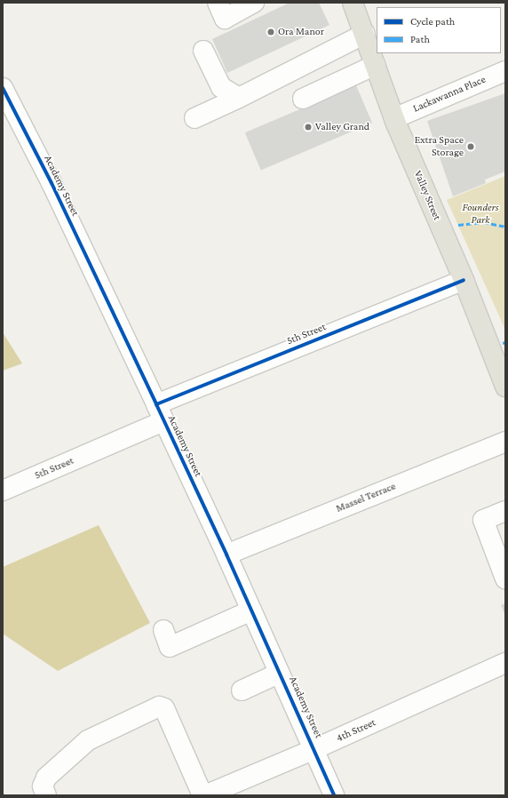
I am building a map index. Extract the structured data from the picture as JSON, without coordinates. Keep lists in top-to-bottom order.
{
  "streets": {
    "main road": ["Valley Street"],
    "street": [
      "Lackawanna Place",
      "Academy Street",
      "5th Street",
      "Massel Terrace",
      "4th Street"
    ]
  },
  "crossings": [
    ["Lackawanna Place", "Valley Street"],
    ["Academy Street", "5th Street"],
    ["Academy Street", "Massel Terrace"],
    ["Academy Street", "4th Street"],
    ["Valley Street", "5th Street"]
  ],
  "parks": ["Founders Park"],
  "places": ["Ora Manor", "Valley Grand", "Extra Space Storage"],
  "legend": ["Cycle path", "Path"]
}
